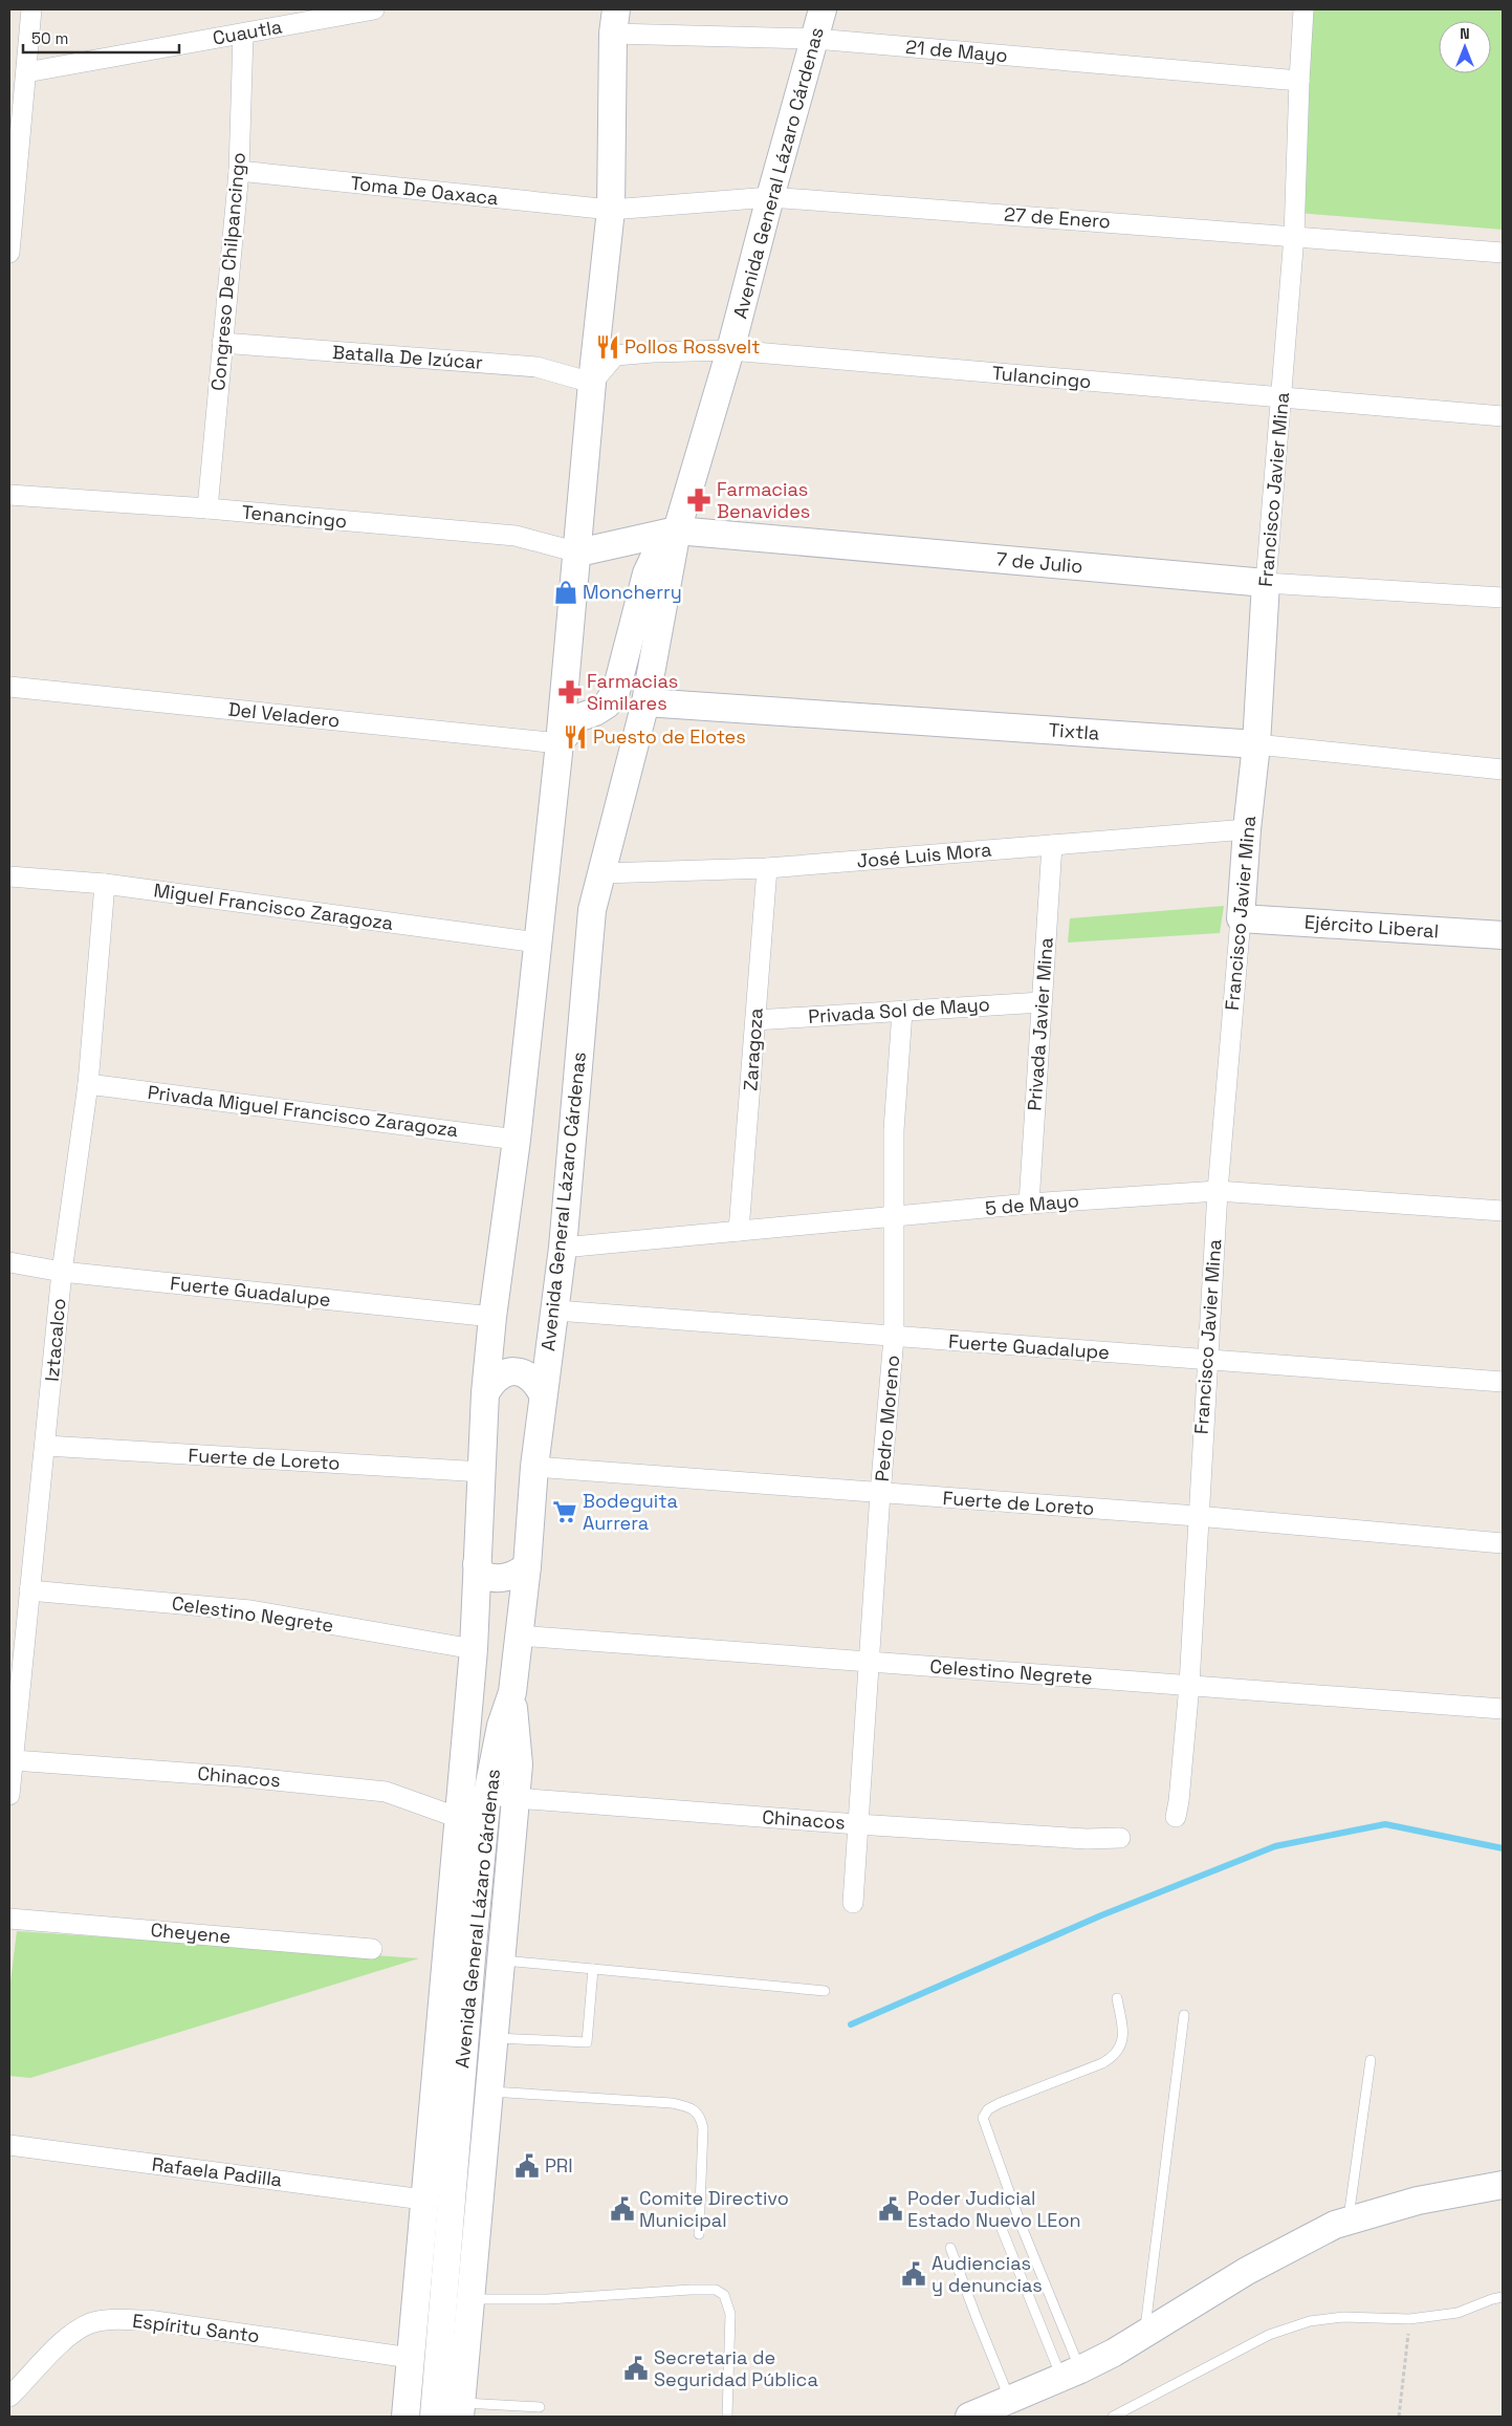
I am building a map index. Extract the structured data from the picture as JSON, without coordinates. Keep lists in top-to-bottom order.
{
  "streets": {
    "street": [
      "Cuautla",
      "21 de Mayo",
      "Avenida General Lázaro Cárdenas",
      "Toma De Oaxaca",
      "27 de Enero",
      "Congreso De Chilpancingo",
      "Batalla De Izúcar",
      "Tulancingo",
      "Francisco Javier Mina",
      "Tenancingo",
      "7 de Julio",
      "Del Veladero",
      "Tixtla",
      "José Luis Mora",
      "Miguel Francisco Zaragoza",
      "Ejército Liberal",
      "Privada Sol de Mayo",
      "Privada Javier Mina",
      "Zaragoza",
      "Privada Miguel Francisco Zaragoza",
      "5 de Mayo",
      "Fuerte Guadalupe",
      "Iztacalco",
      "Pedro Moreno",
      "Fuerte de Loreto",
      "Celestino Negrete",
      "Chinacos",
      "Cheyene",
      "Rafaela Padilla",
      "Espíritu Santo"
    ]
  },
  "crossings": [
    ["Cuautla", "Congreso De Chilpancingo"],
    ["21 de Mayo", "Avenida General Lázaro Cárdenas"],
    ["21 de Mayo", "Francisco Javier Mina"],
    ["Avenida General Lázaro Cárdenas", "Toma De Oaxaca"],
    ["Avenida General Lázaro Cárdenas", "27 de Enero"],
    ["Avenida General Lázaro Cárdenas", "Batalla De Izúcar"],
    ["Avenida General Lázaro Cárdenas", "Tulancingo"],
    ["Avenida General Lázaro Cárdenas", "Tenancingo"],
    ["Avenida General Lázaro Cárdenas", "7 de Julio"],
    ["Avenida General Lázaro Cárdenas", "Del Veladero"],
    ["Avenida General Lázaro Cárdenas", "Tixtla"],
    ["Avenida General Lázaro Cárdenas", "José Luis Mora"],
    ["Avenida General Lázaro Cárdenas", "Miguel Francisco Zaragoza"],
    ["Avenida General Lázaro Cárdenas", "Privada Miguel Francisco Zaragoza"],
    ["Avenida General Lázaro Cárdenas", "5 de Mayo"],
    ["Avenida General Lázaro Cárdenas", "Fuerte Guadalupe"],
    ["Avenida General Lázaro Cárdenas", "Fuerte de Loreto"],
    ["Avenida General Lázaro Cárdenas", "Celestino Negrete"],
    ["Avenida General Lázaro Cárdenas", "Chinacos"],
    ["Avenida General Lázaro Cárdenas", "Rafaela Padilla"],
    ["Avenida General Lázaro Cárdenas", "Espíritu Santo"],
    ["Toma De Oaxaca", "27 de Enero"],
    ["Toma De Oaxaca", "Congreso De Chilpancingo"],
    ["27 de Enero", "Francisco Javier Mina"],
    ["Congreso De Chilpancingo", "Batalla De Izúcar"],
    ["Congreso De Chilpancingo", "Tenancingo"],
    ["Batalla De Izúcar", "Tulancingo"],
    ["Tulancingo", "Francisco Javier Mina"],
    ["Francisco Javier Mina", "7 de Julio"],
    ["Francisco Javier Mina", "Tixtla"],
    ["Francisco Javier Mina", "José Luis Mora"],
    ["Francisco Javier Mina", "Ejército Liberal"],
    ["Francisco Javier Mina", "5 de Mayo"],
    ["Francisco Javier Mina", "Fuerte Guadalupe"],
    ["Francisco Javier Mina", "Fuerte de Loreto"],
    ["Francisco Javier Mina", "Celestino Negrete"],
    ["Tenancingo", "7 de Julio"],
    ["José Luis Mora", "Privada Javier Mina"],
    ["José Luis Mora", "Zaragoza"],
    ["Miguel Francisco Zaragoza", "Iztacalco"],
    ["Privada Sol de Mayo", "Privada Javier Mina"],
    ["Privada Sol de Mayo", "Zaragoza"],
    ["Privada Sol de Mayo", "Pedro Moreno"],
    ["Privada Javier Mina", "5 de Mayo"],
    ["Zaragoza", "5 de Mayo"],
    ["Privada Miguel Francisco Zaragoza", "Iztacalco"],
    ["5 de Mayo", "Pedro Moreno"],
    ["Fuerte Guadalupe", "Iztacalco"],
    ["Fuerte Guadalupe", "Pedro Moreno"],
    ["Iztacalco", "Fuerte de Loreto"],
    ["Iztacalco", "Celestino Negrete"],
    ["Iztacalco", "Chinacos"],
    ["Pedro Moreno", "Fuerte de Loreto"],
    ["Pedro Moreno", "Celestino Negrete"],
    ["Pedro Moreno", "Chinacos"]
  ],
  "places": {
    "restaurant": ["Pollos Rossvelt", "Puesto de Elotes"],
    "pharmacy": ["Farmacias Benavides", "Farmacias Similares"],
    "shop": ["Moncherry"],
    "supermarket": ["Bodeguita Aurrera"],
    "public building": [
      "PRI",
      "Comite Directivo Municipal",
      "Poder Judicial Estado Nuevo LEon",
      "Audiencias y denuncias",
      "Secretaria de Seguridad Pública"
    ]
  },
  "scale_bar": "50 m",
  "north": "top"
}
